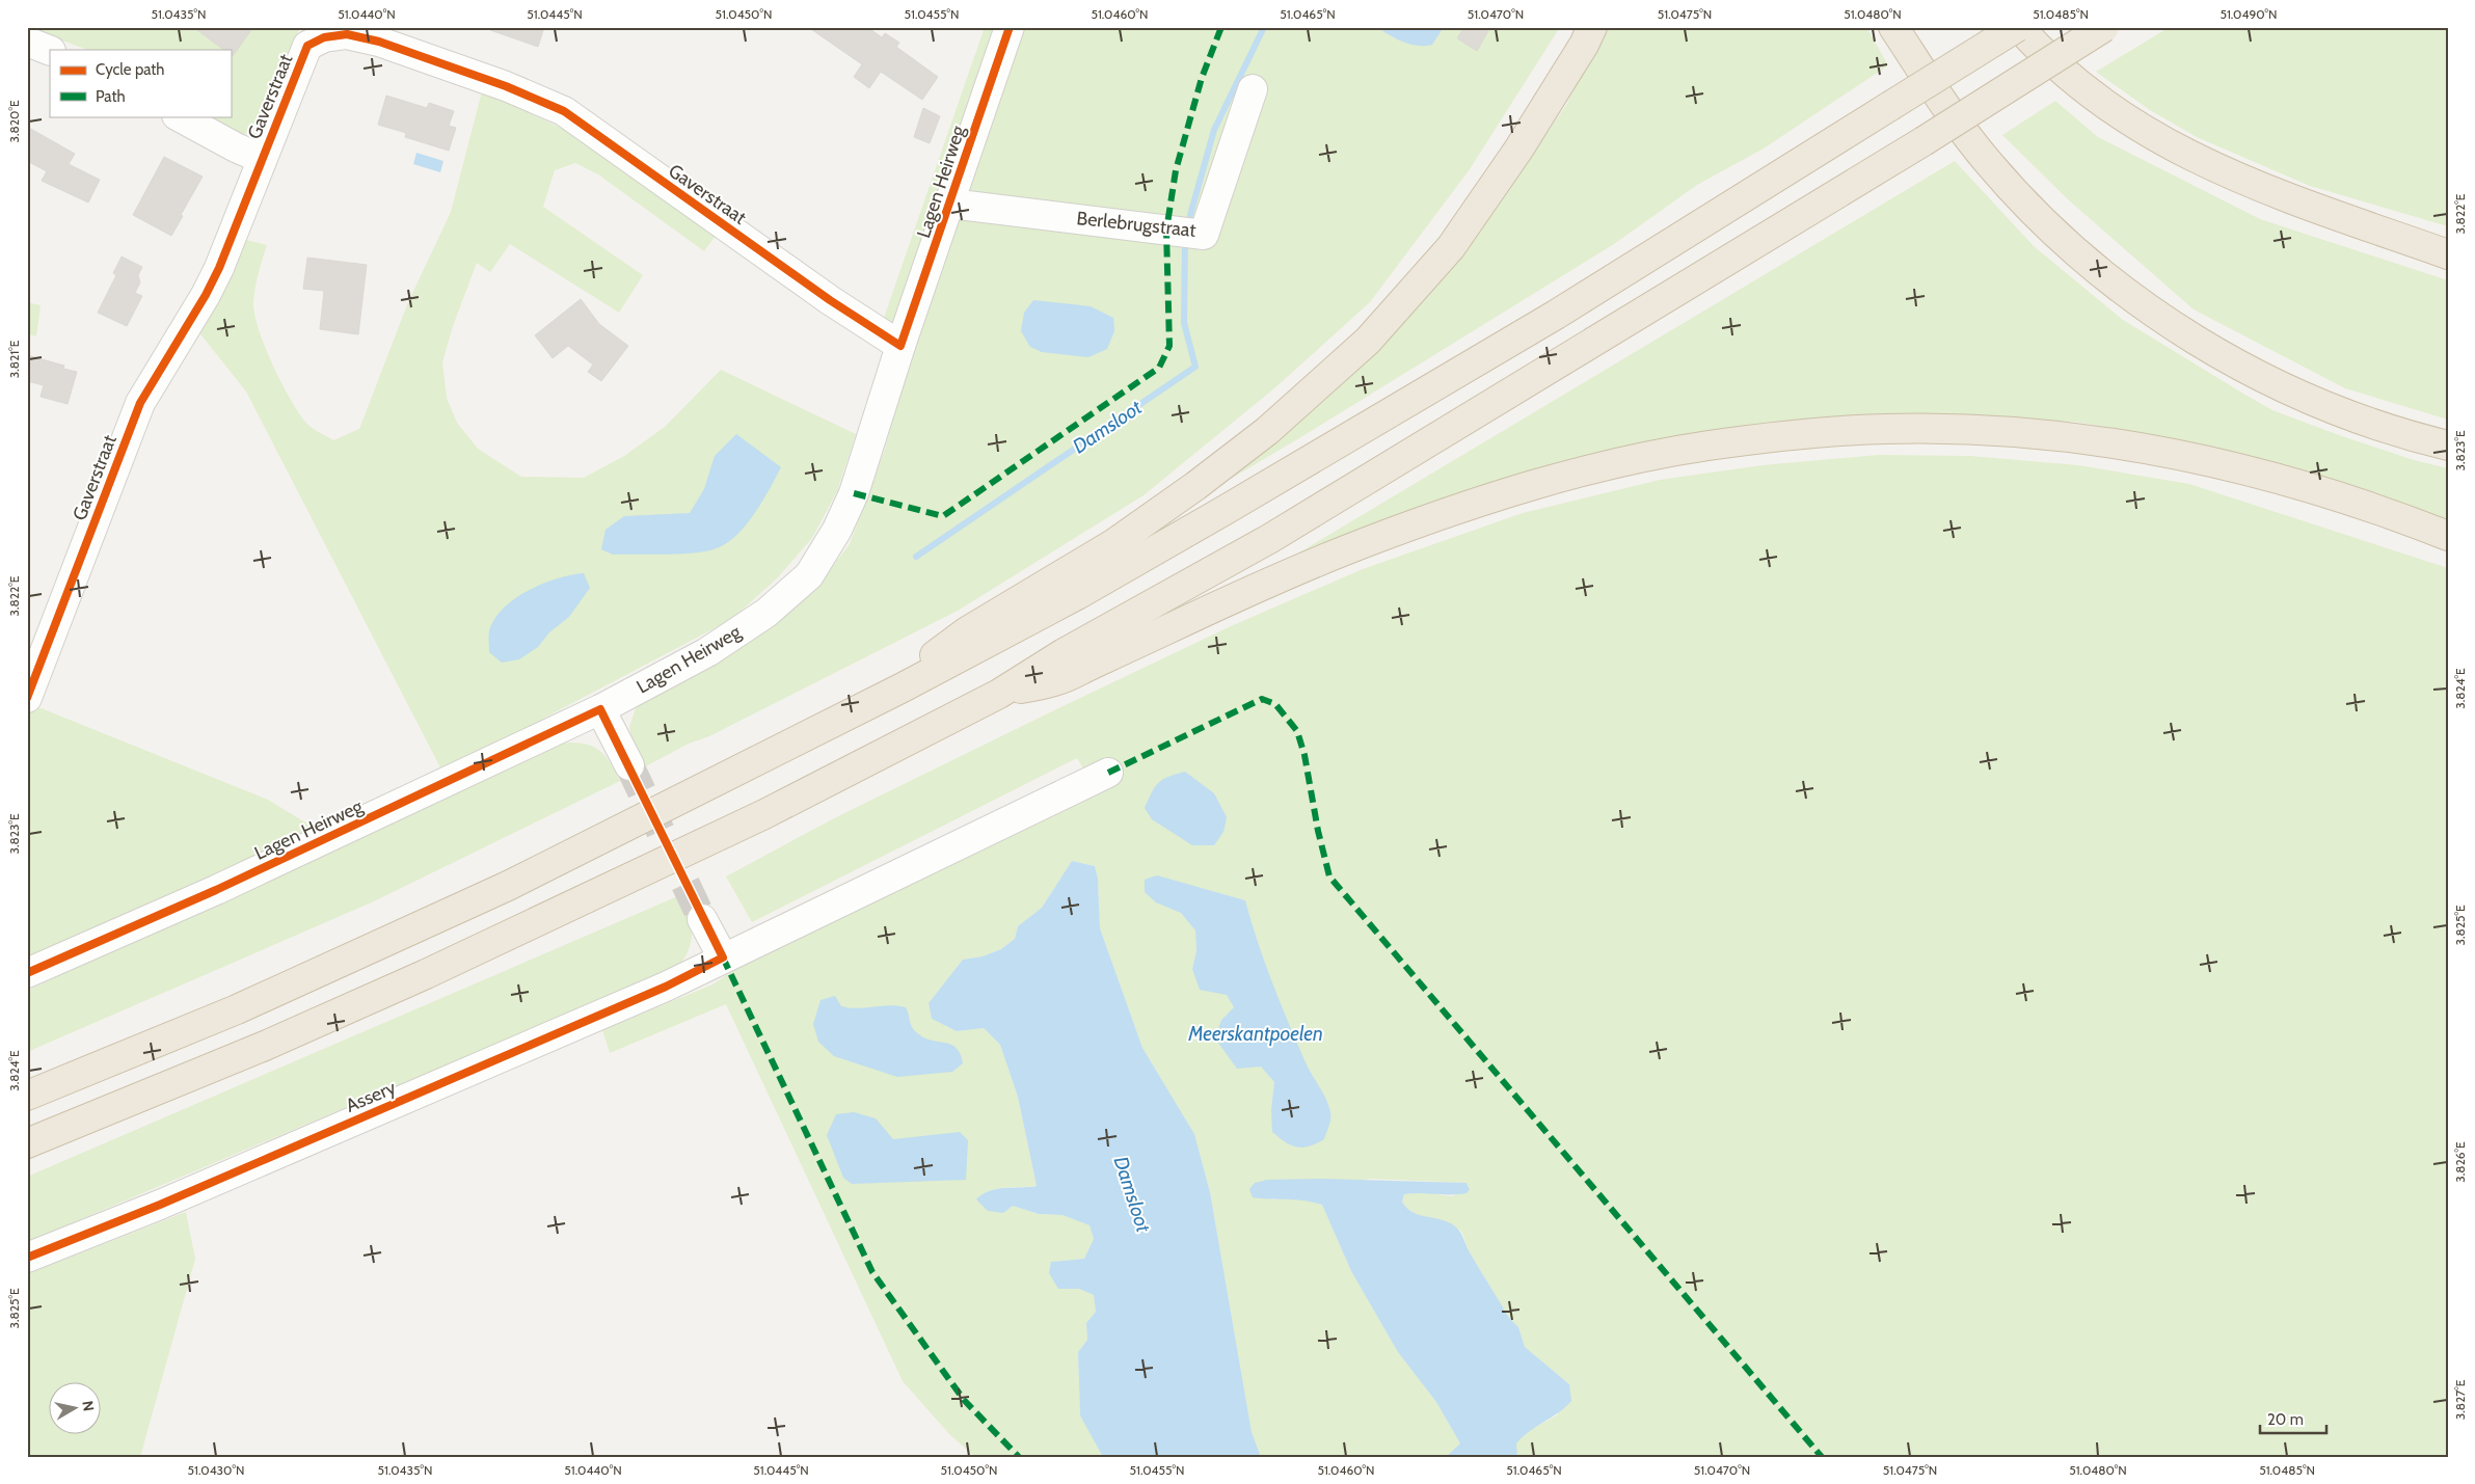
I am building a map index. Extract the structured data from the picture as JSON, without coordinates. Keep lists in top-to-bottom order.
{
  "streets": {
    "street": [
      "Gaverstraat",
      "Lagen Heirweg",
      "Berlebrugstraat",
      "Assery"
    ]
  },
  "crossings": [
    ["Gaverstraat", "Lagen Heirweg"],
    ["Lagen Heirweg", "Berlebrugstraat"]
  ],
  "water": ["Damsloot", "Meerskantpoelen"],
  "legend": ["Cycle path", "Path"],
  "scale_bar": "20 m",
  "north": "right",
  "coordinates": [
    "51.0435°N",
    "51.0440°N",
    "51.0445°N",
    "51.0450°N",
    "51.0455°N",
    "51.0460°N",
    "51.0465°N",
    "51.0470°N",
    "51.0475°N",
    "51.0480°N",
    "51.0485°N",
    "51.0490°N",
    "3.820°E",
    "3.822°E",
    "3.821°E",
    "3.823°E",
    "3.824°E",
    "3.825°E",
    "3.826°E",
    "3.827°E",
    "51.0430°N"
  ]
}
